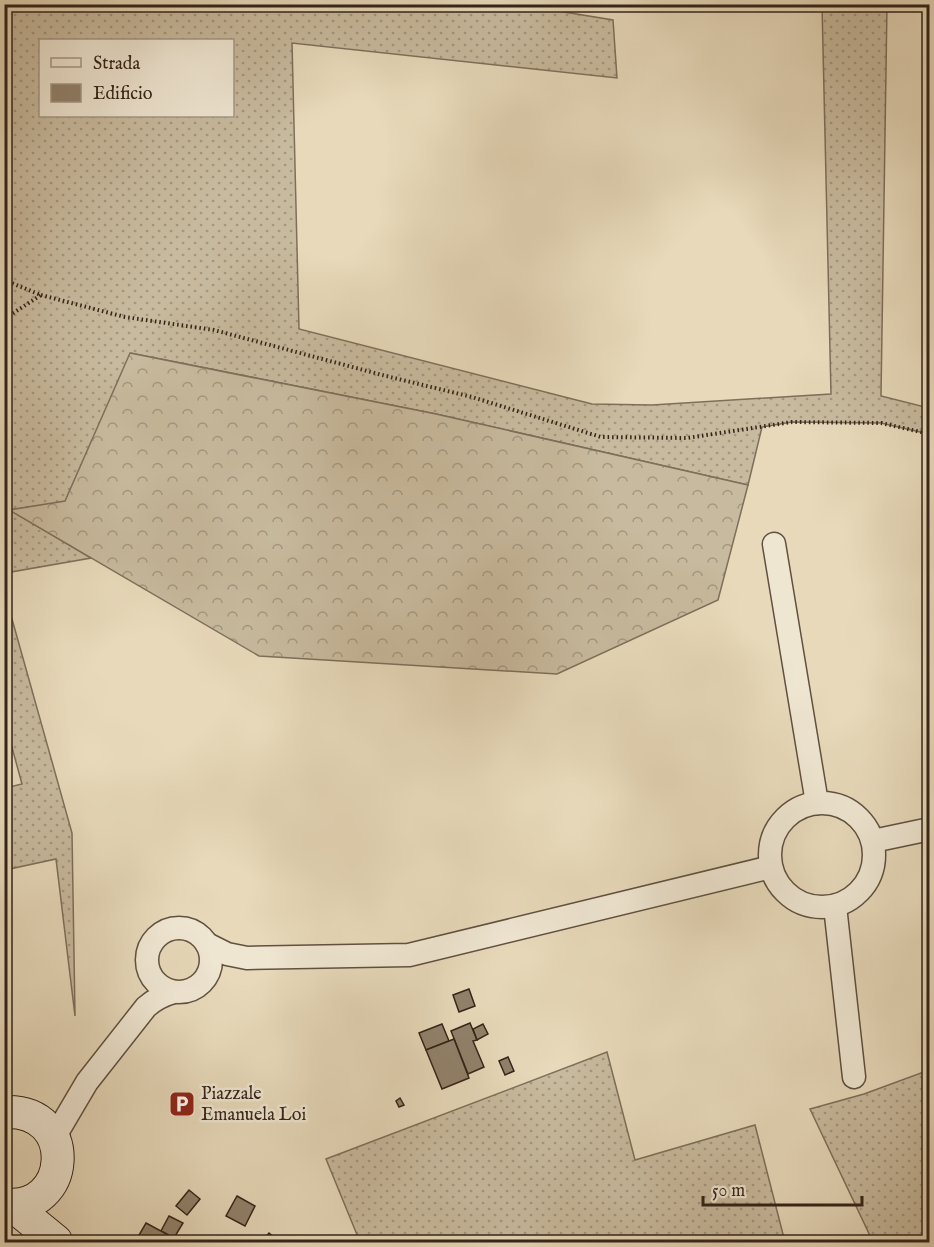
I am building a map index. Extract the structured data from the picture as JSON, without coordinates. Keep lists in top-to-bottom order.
{
  "places": {
    "parking": ["Piazzale Emanuela Loi"]
  },
  "legend": ["Strada", "Edificio"],
  "scale_bar": "50 m"
}
